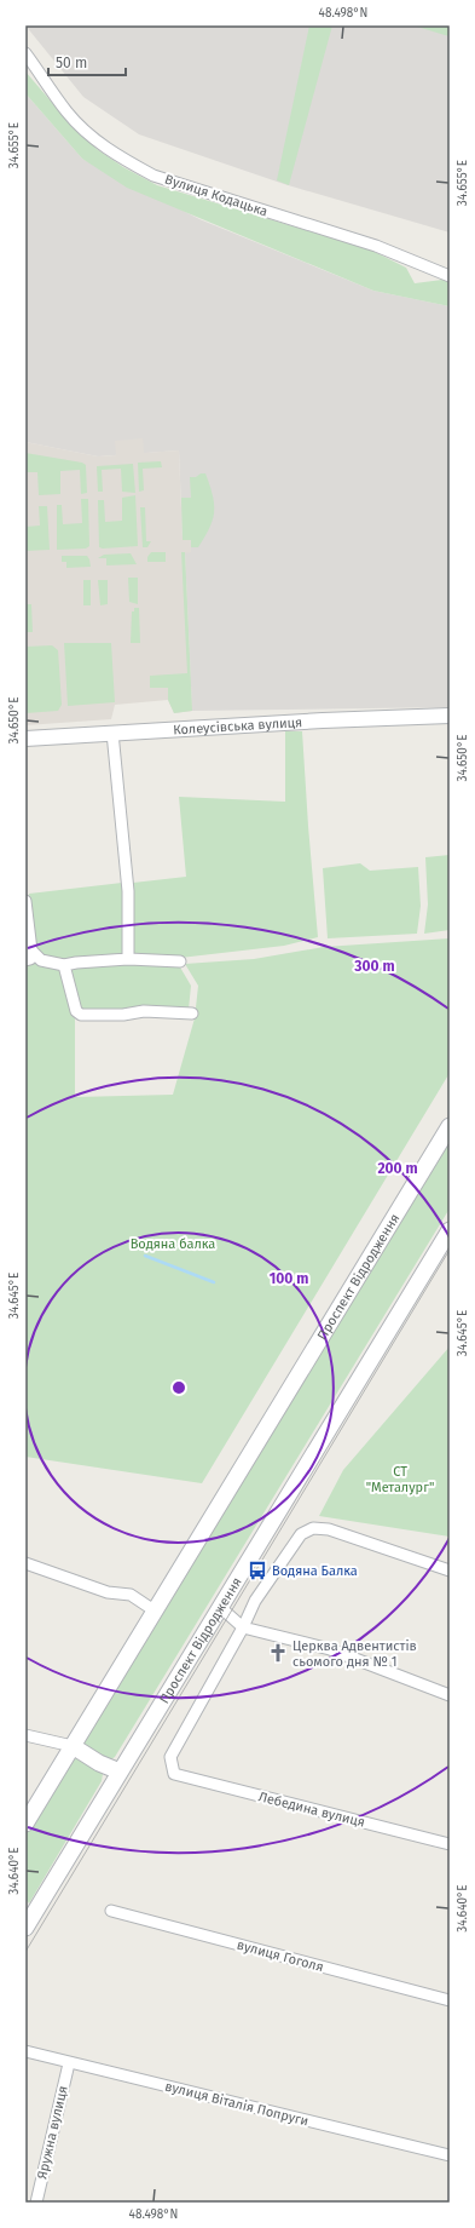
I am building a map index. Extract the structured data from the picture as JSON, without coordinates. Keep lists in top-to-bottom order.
{
  "streets": {
    "main road": ["Проспект Відродження"],
    "street": [
      "Вулиця Кодацька",
      "Колеусівська вулиця",
      "Лебедина вулиця",
      "вулиця Гоголя",
      "вулиця Віталія Попруги",
      "Яружна вулиця"
    ]
  },
  "crossings": [
    ["вулиця Віталія Попруги", "Яружна вулиця"]
  ],
  "parks": ["Водяна балка", "СТ \"Металург\""],
  "places": {
    "bus stop": ["Водяна Балка"],
    "church": ["Церква Адвентистів сьомого дня № 1"]
  },
  "scale_bar": "50 m",
  "coordinates": [
    "48.498°N",
    "34.655°E",
    "34.650°E",
    "34.645°E",
    "34.640°E"
  ],
  "rings": ["300 m", "200 m", "100 m"]
}
